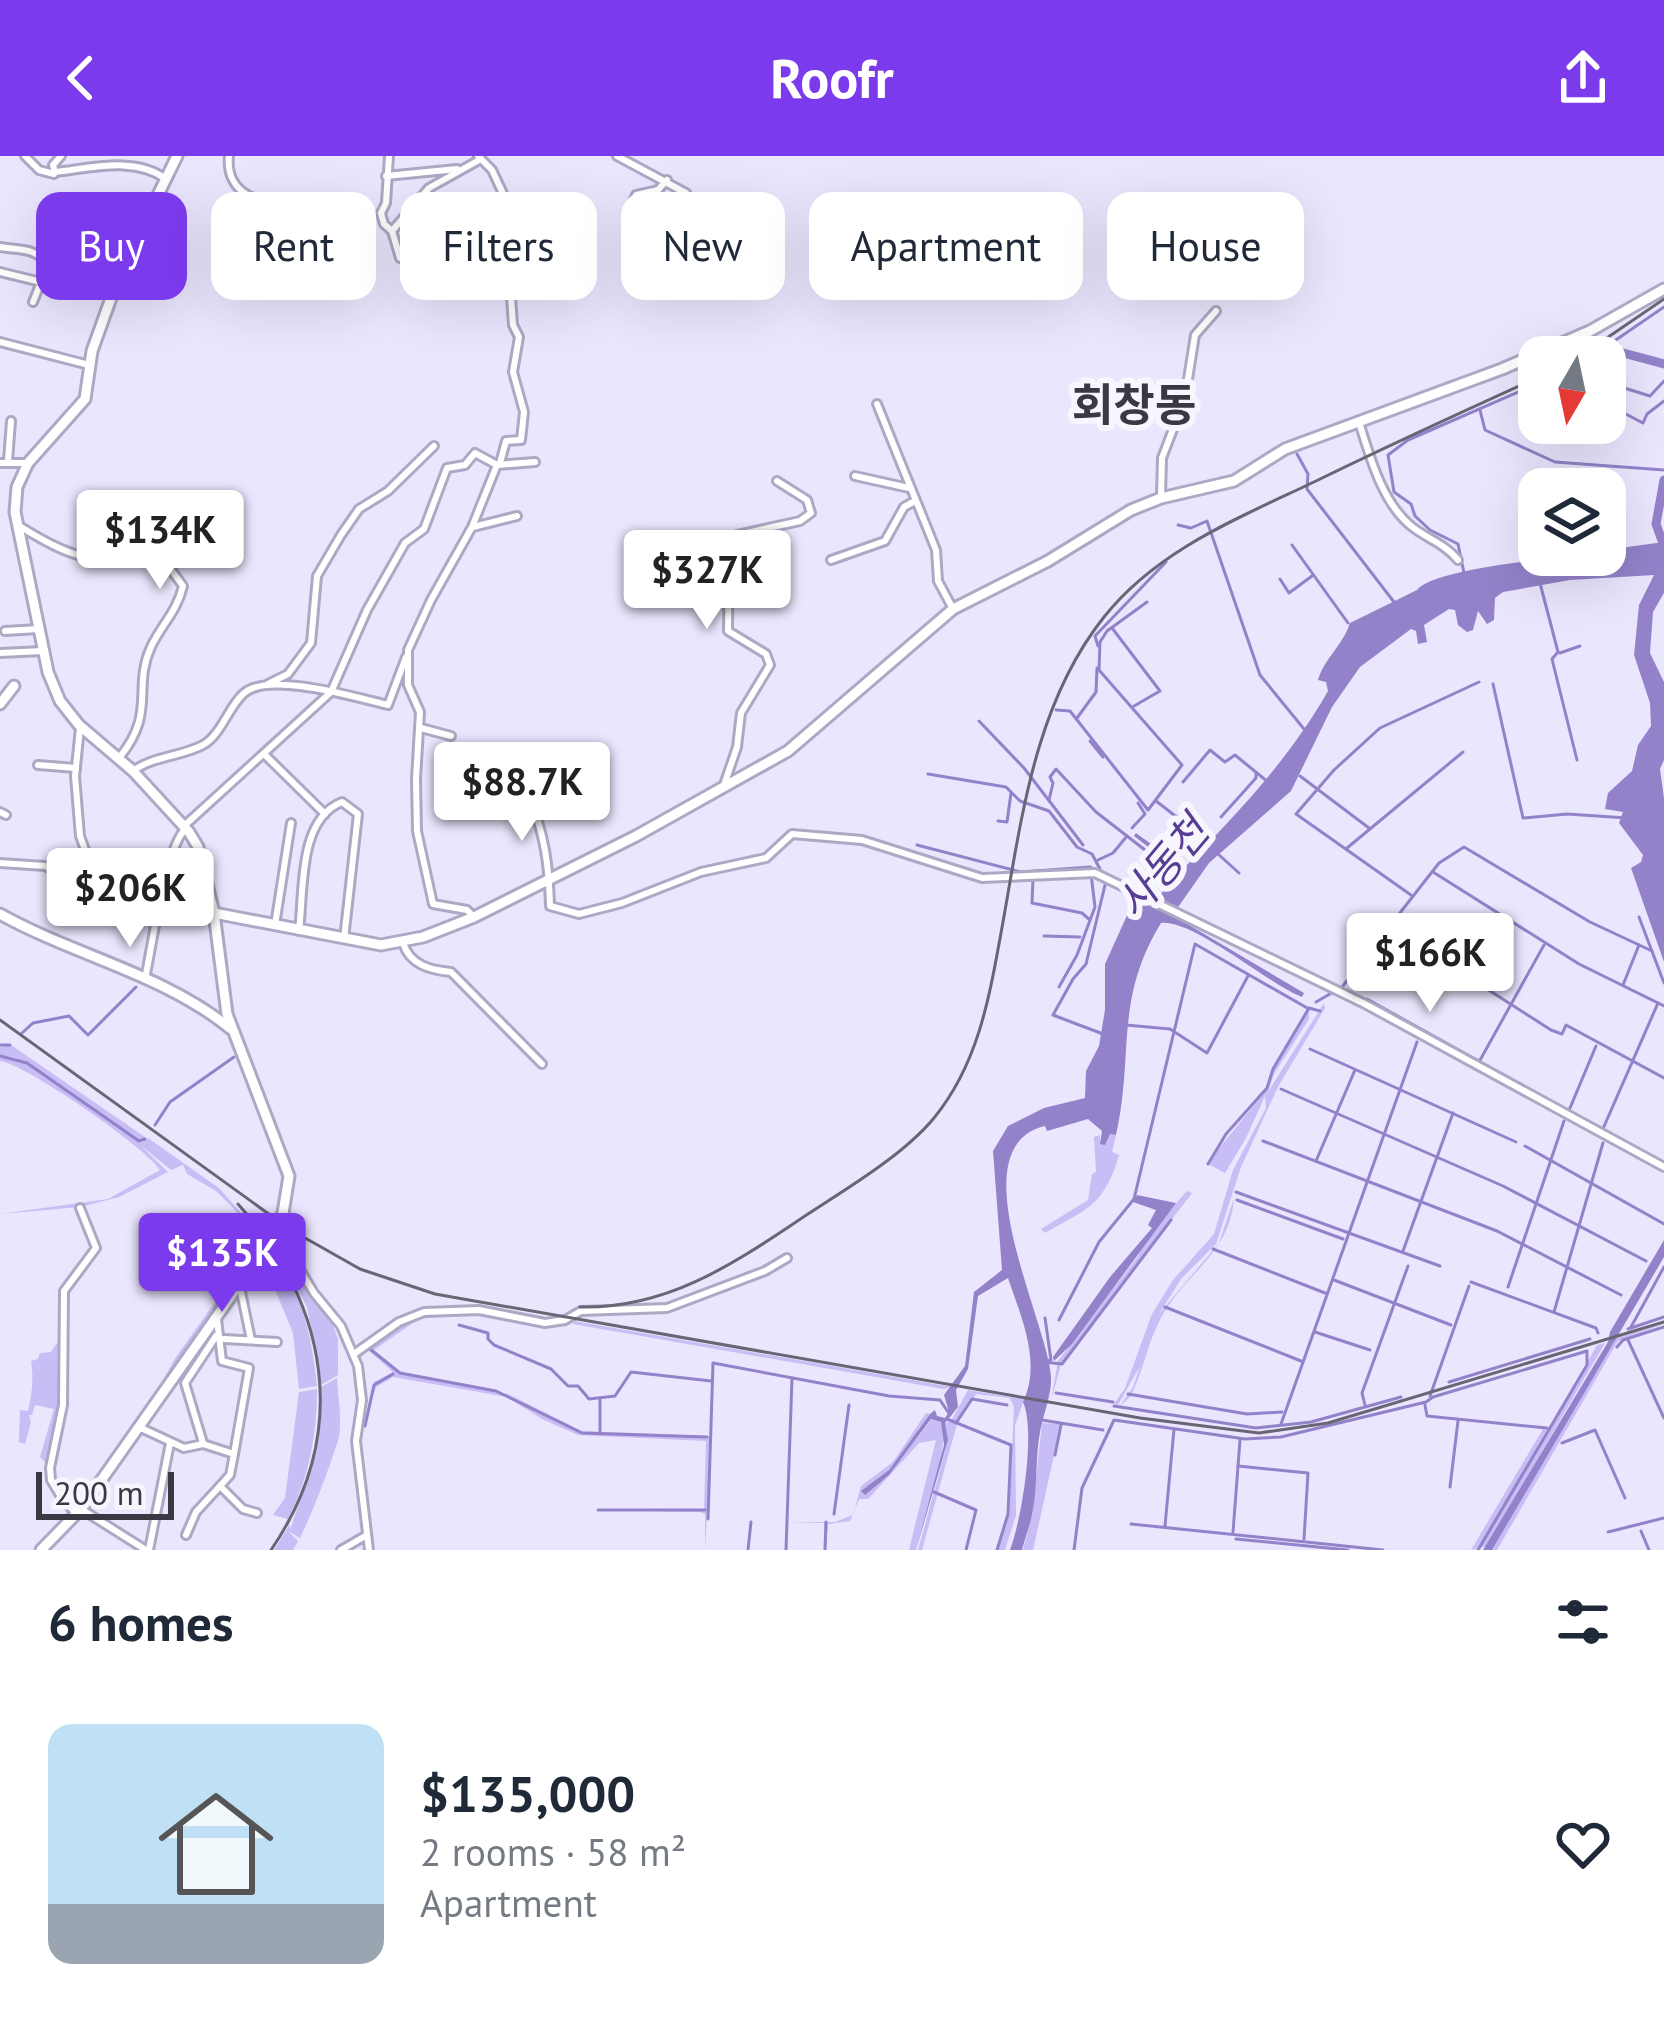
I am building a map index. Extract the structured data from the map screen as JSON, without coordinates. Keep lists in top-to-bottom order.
{
  "districts": ["회창동"],
  "water": ["사동천"],
  "scale_bar": "200 m",
  "north": "bottom",
  "page": {
    "header": "Roofr",
    "chip": [
      "Buy",
      "Rent",
      "Filters",
      "New",
      "Apartment",
      "House"
    ],
    "price": [
      "$134K",
      "$327K",
      "$88.7K",
      "$206K",
      "$166K",
      "$135K"
    ],
    "scale": "200 m",
    "heading": "6 homes",
    "list": [
      {
        "name": "$135,000",
        "note": "2 rooms · 58 m² · Apartment"
      }
    ]
  }
}
